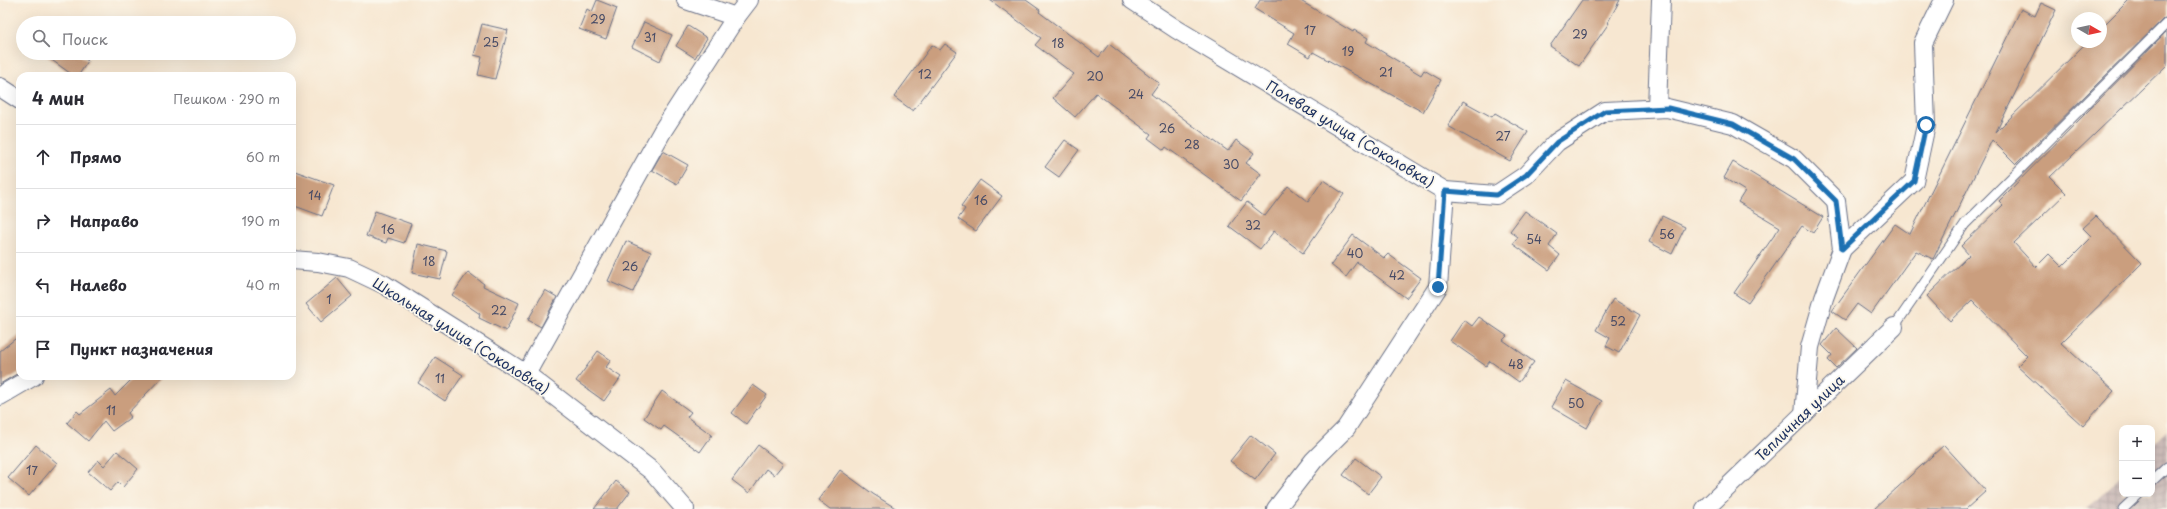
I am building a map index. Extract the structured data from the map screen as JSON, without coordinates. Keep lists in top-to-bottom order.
{
  "streets": {
    "street": ["Полевая улица (Соколовка)", "Школьная улица (Соколовка)", "Тепличная улица"]
  },
  "crossings": [
    ["Полевая улица (Соколовка)", "Тепличная улица"]
  ],
  "house_numbers": [
    "29",
    "17",
    "29",
    "31",
    "25",
    "18",
    "19",
    "21",
    "12",
    "20",
    "24",
    "26",
    "27",
    "28",
    "30",
    "14",
    "16",
    "32",
    "16",
    "56",
    "54",
    "40",
    "18",
    "26",
    "42",
    "1",
    "22",
    "52",
    "48",
    "11",
    "50",
    "11",
    "17"
  ],
  "north": "right",
  "page": {
    "search": "Поиск",
    "heading": ["4 мин", "Пешком · 290 m"],
    "list": [
      ["Прямо", "60 m"],
      ["Направо", "190 m"],
      ["Налево", "40 m"],
      "Пункт назначения"
    ],
    "map_buttons": ["+", "−"]
  }
}
